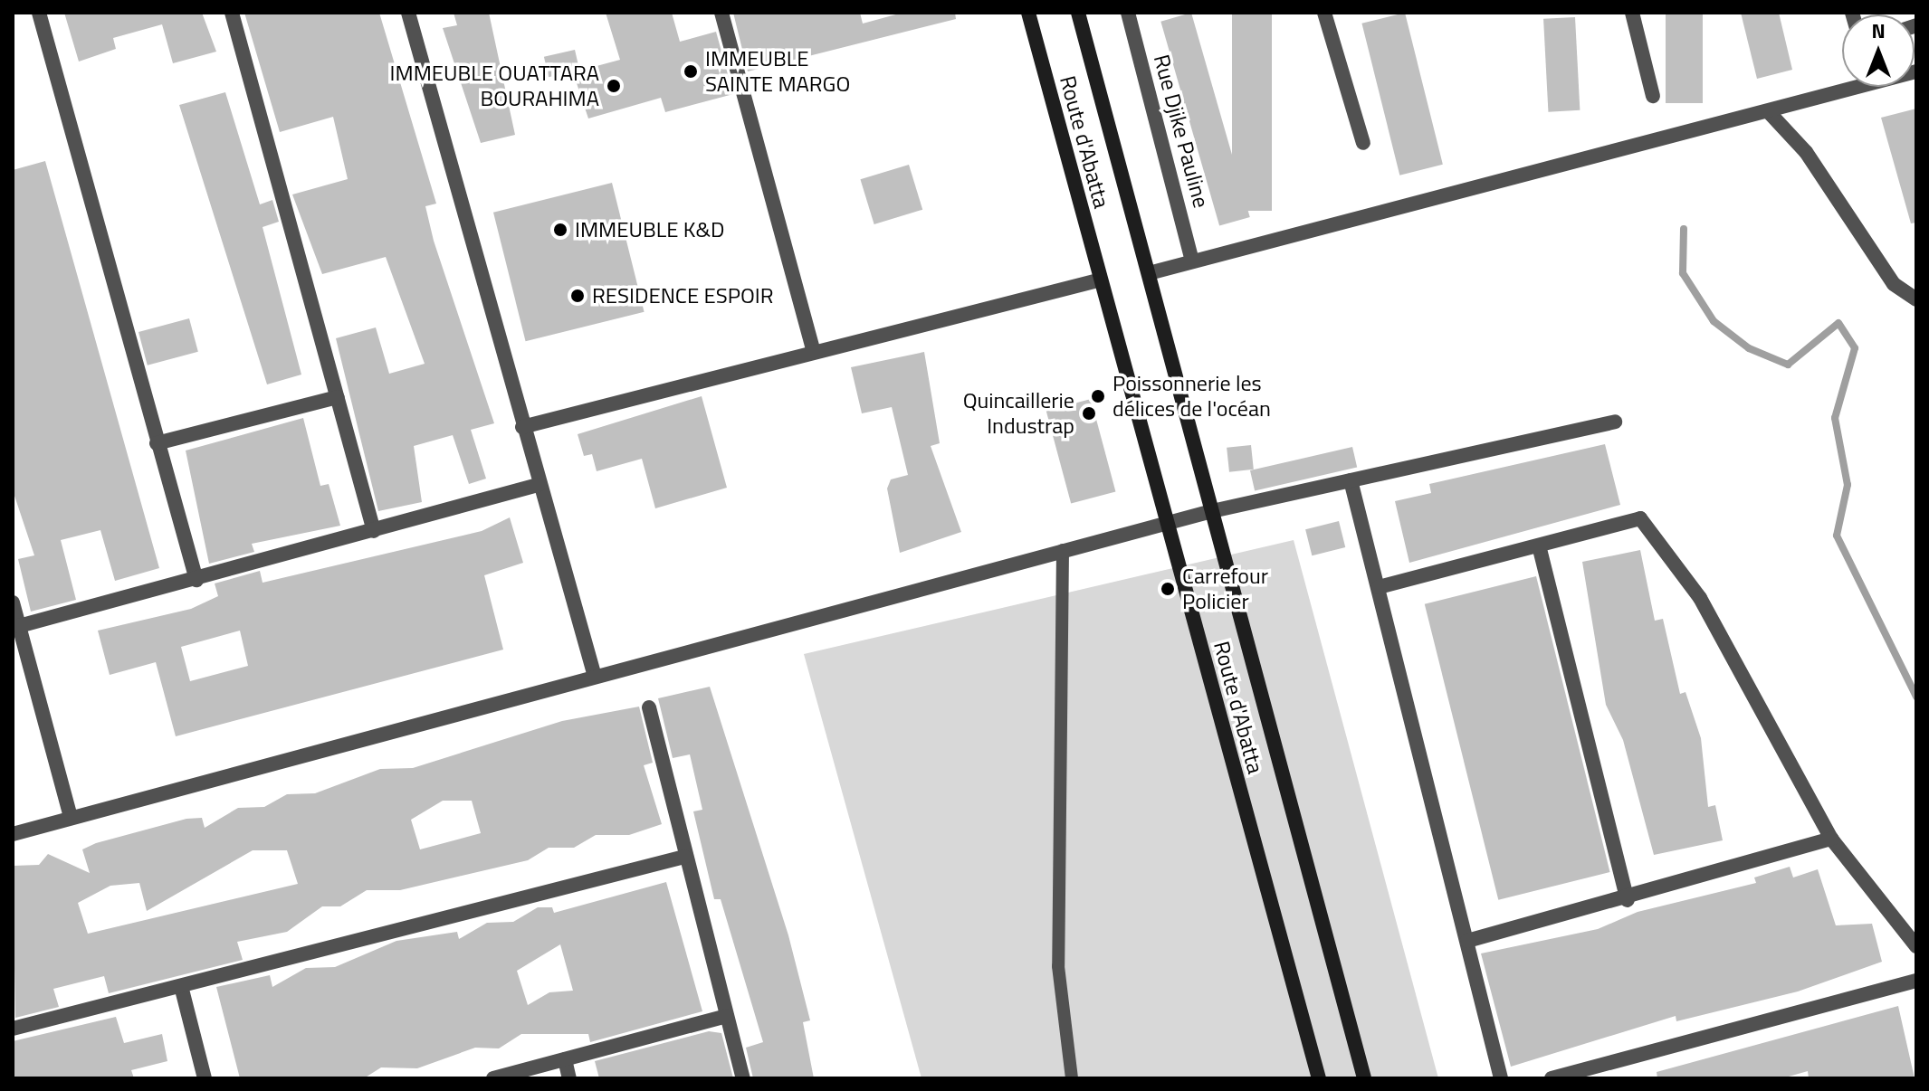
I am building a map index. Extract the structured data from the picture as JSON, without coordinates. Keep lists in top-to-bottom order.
{
  "streets": {
    "street": ["Rue Djike Pauline", "Route d'Abatta"]
  },
  "places": [
    "IMMEUBLE SAINTE MARGO",
    "IMMEUBLE OUATTARA BOURAHIMA",
    "IMMEUBLE K&D",
    "RESIDENCE ESPOIR",
    "Poissonnerie les délices de l'océan",
    "Quincaillerie Industrap",
    "Carrefour Policier"
  ],
  "north": "top"
}
